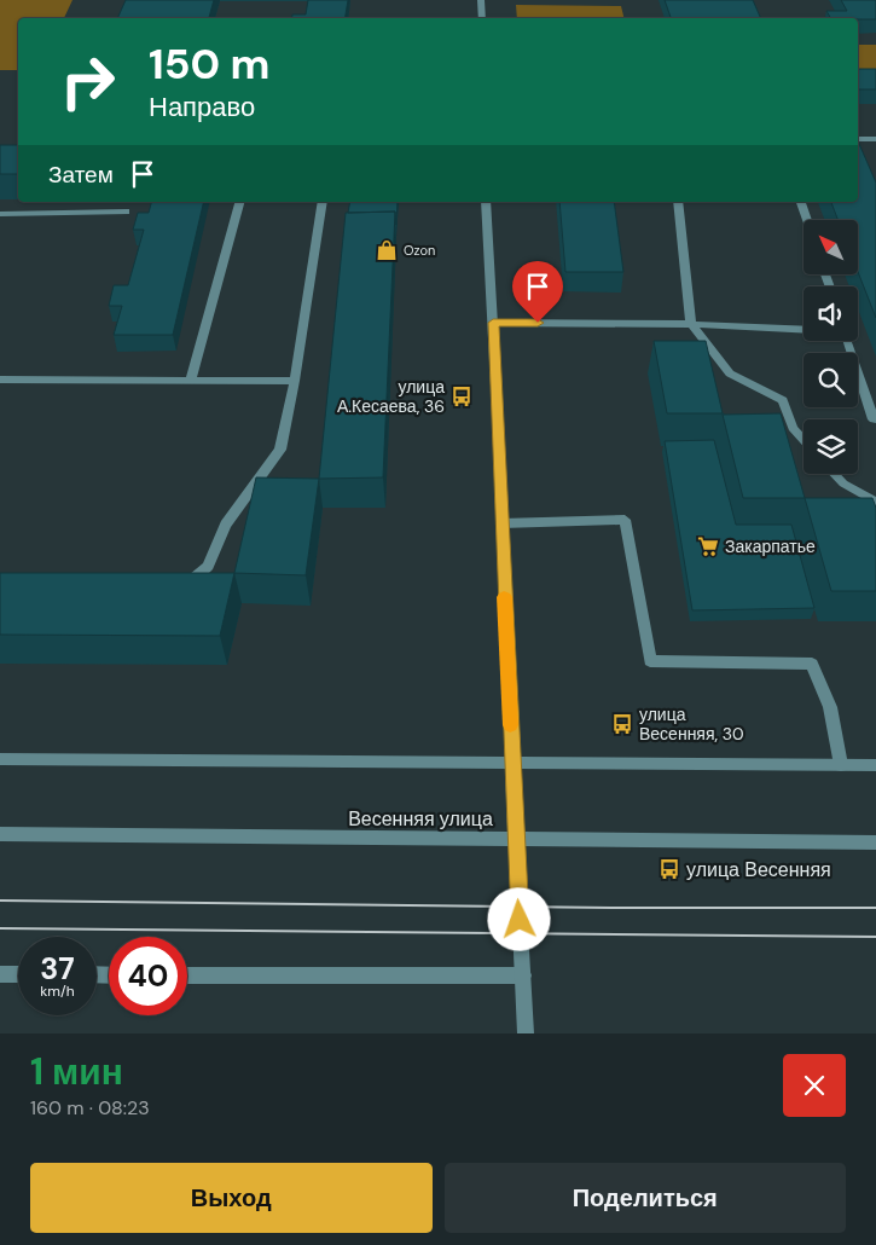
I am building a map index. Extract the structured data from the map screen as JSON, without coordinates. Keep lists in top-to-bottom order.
{
  "streets": {
    "street": ["Весенняя улица"]
  },
  "places": {
    "shop": ["Ozon"],
    "bus stop": ["улица А.Кесаева, 36", "улица Весенняя, 30", "улица Весенняя"],
    "supermarket": ["Закарпатье"]
  },
  "north": "top left",
  "page": {
    "turn": ["150 m", "Направо"],
    "then": "Затем",
    "speed": "37 km/h",
    "limit": "40",
    "heading": ["1 мин", "160 m · 08:23"],
    "buttons": ["Выход", "Поделиться"]
  }
}
